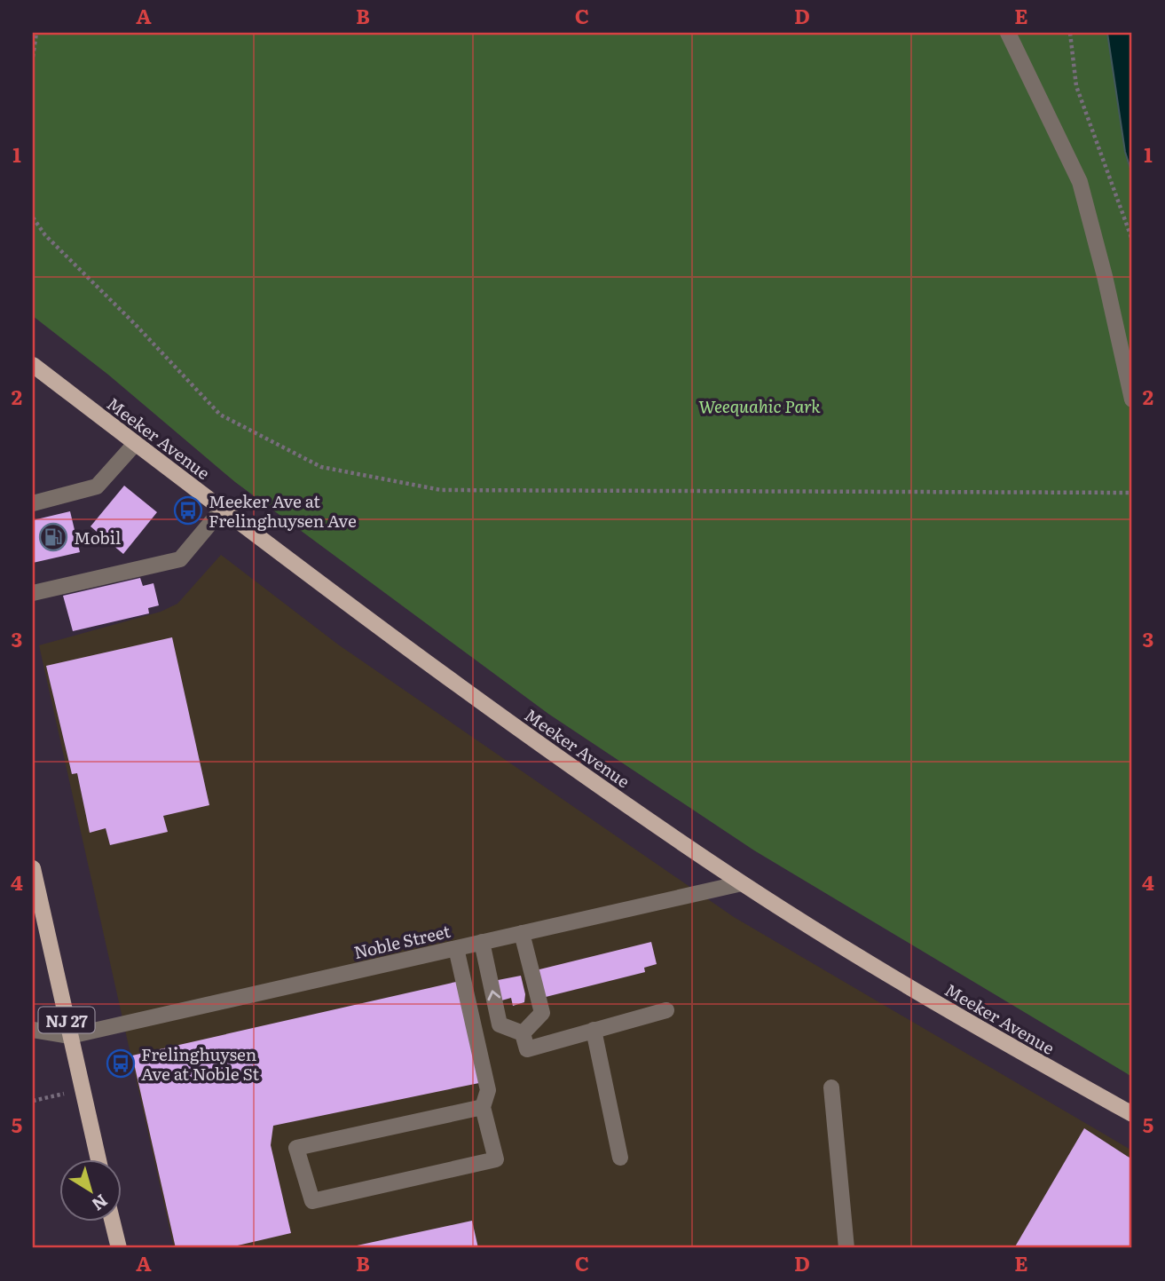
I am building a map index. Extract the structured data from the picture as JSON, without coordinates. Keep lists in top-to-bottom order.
{
  "streets": {
    "main road": ["Meeker Avenue", "NJ 27"],
    "street": ["Noble Street"]
  },
  "crossings": [
    ["Meeker Avenue", "Noble Street"],
    ["Noble Street", "NJ 27"]
  ],
  "parks": ["Weequahic Park"],
  "places": {
    "bus stop": ["Meeker Ave at Frelinghuysen Ave", "Frelinghuysen Ave at Noble St"],
    "fuel station": ["Mobil"]
  },
  "north": "bottom right",
  "grid": {
    "columns": [
      "A",
      "B",
      "C",
      "D",
      "E"
    ],
    "rows": [
      "1",
      "2",
      "3",
      "4",
      "5"
    ]
  }
}
